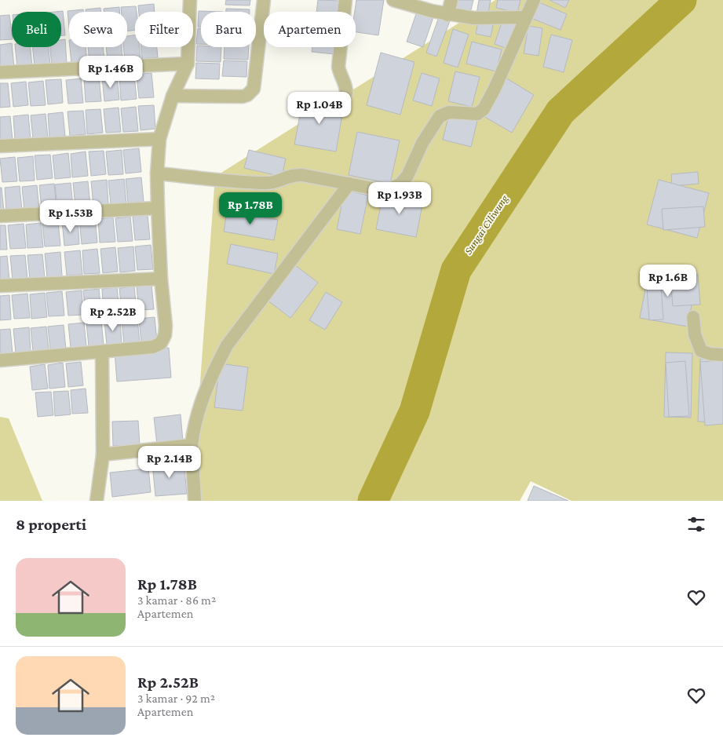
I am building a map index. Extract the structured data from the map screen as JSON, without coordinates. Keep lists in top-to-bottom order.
{
  "water": ["Sungai Ciliwung"],
  "page": {
    "chip": [
      "Beli",
      "Sewa",
      "Filter",
      "Baru",
      "Apartemen"
    ],
    "price": [
      "Rp 1.46B",
      "Rp 1.04B",
      "Rp 1.93B",
      "Rp 1.78B",
      "Rp 1.53B",
      "Rp 1.6B",
      "Rp 2.52B",
      "Rp 2.14B"
    ],
    "heading": "8 properti",
    "list": [
      {
        "name": "Rp 1.78B",
        "note": "3 kamar · 86 m² · Apartemen"
      },
      {
        "name": "Rp 2.52B",
        "note": "3 kamar · 92 m² · Apartemen"
      }
    ]
  }
}
